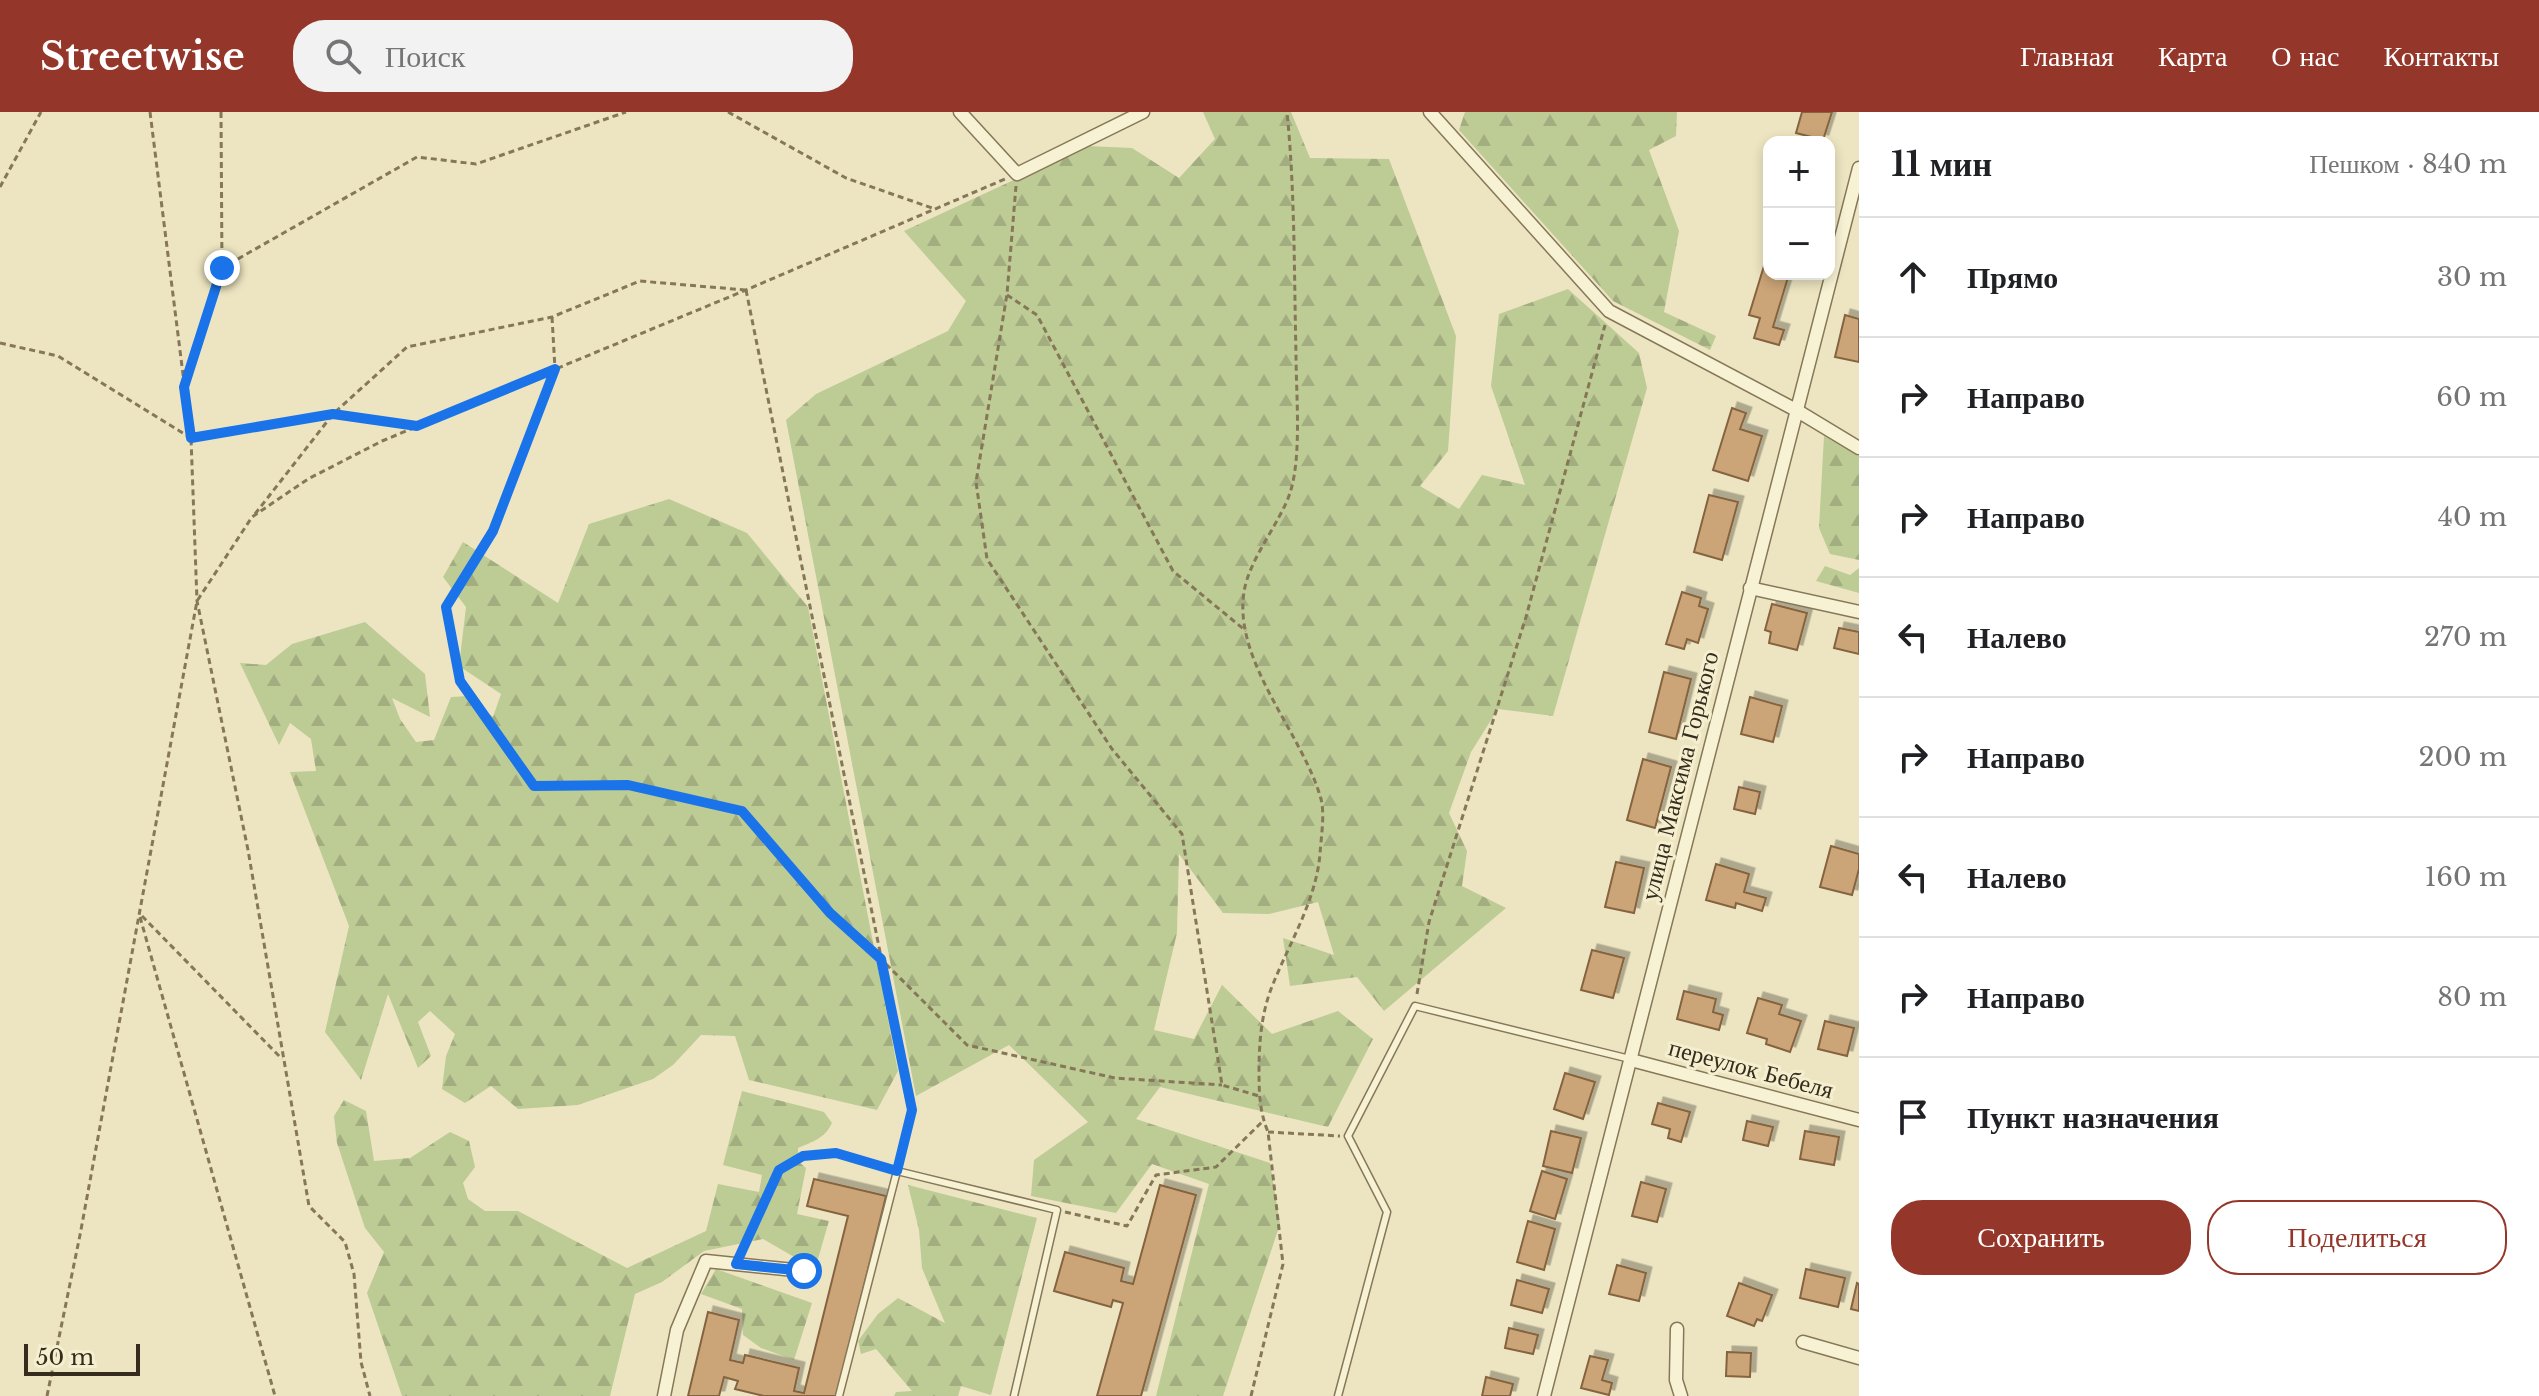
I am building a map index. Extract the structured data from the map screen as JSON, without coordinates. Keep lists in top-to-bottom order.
{
  "streets": {
    "street": ["улица Максима Горького", "переулок Бебеля"]
  },
  "crossings": [
    ["улица Максима Горького", "переулок Бебеля"]
  ],
  "scale_bar": "50 m",
  "page": {
    "header": "Streetwise",
    "search": "Поиск",
    "nav": [
      "Главная",
      "Карта",
      "О нас",
      "Контакты"
    ],
    "heading": ["11 мин", "Пешком · 840 m"],
    "map_buttons": ["+", "−"],
    "list": [
      ["Прямо", "30 m"],
      ["Направо", "60 m"],
      ["Направо", "40 m"],
      ["Налево", "270 m"],
      ["Направо", "200 m"],
      ["Налево", "160 m"],
      ["Направо", "80 m"],
      "Пункт назначения"
    ],
    "buttons": ["Сохранить", "Поделиться"],
    "scale": "50 m"
  }
}
